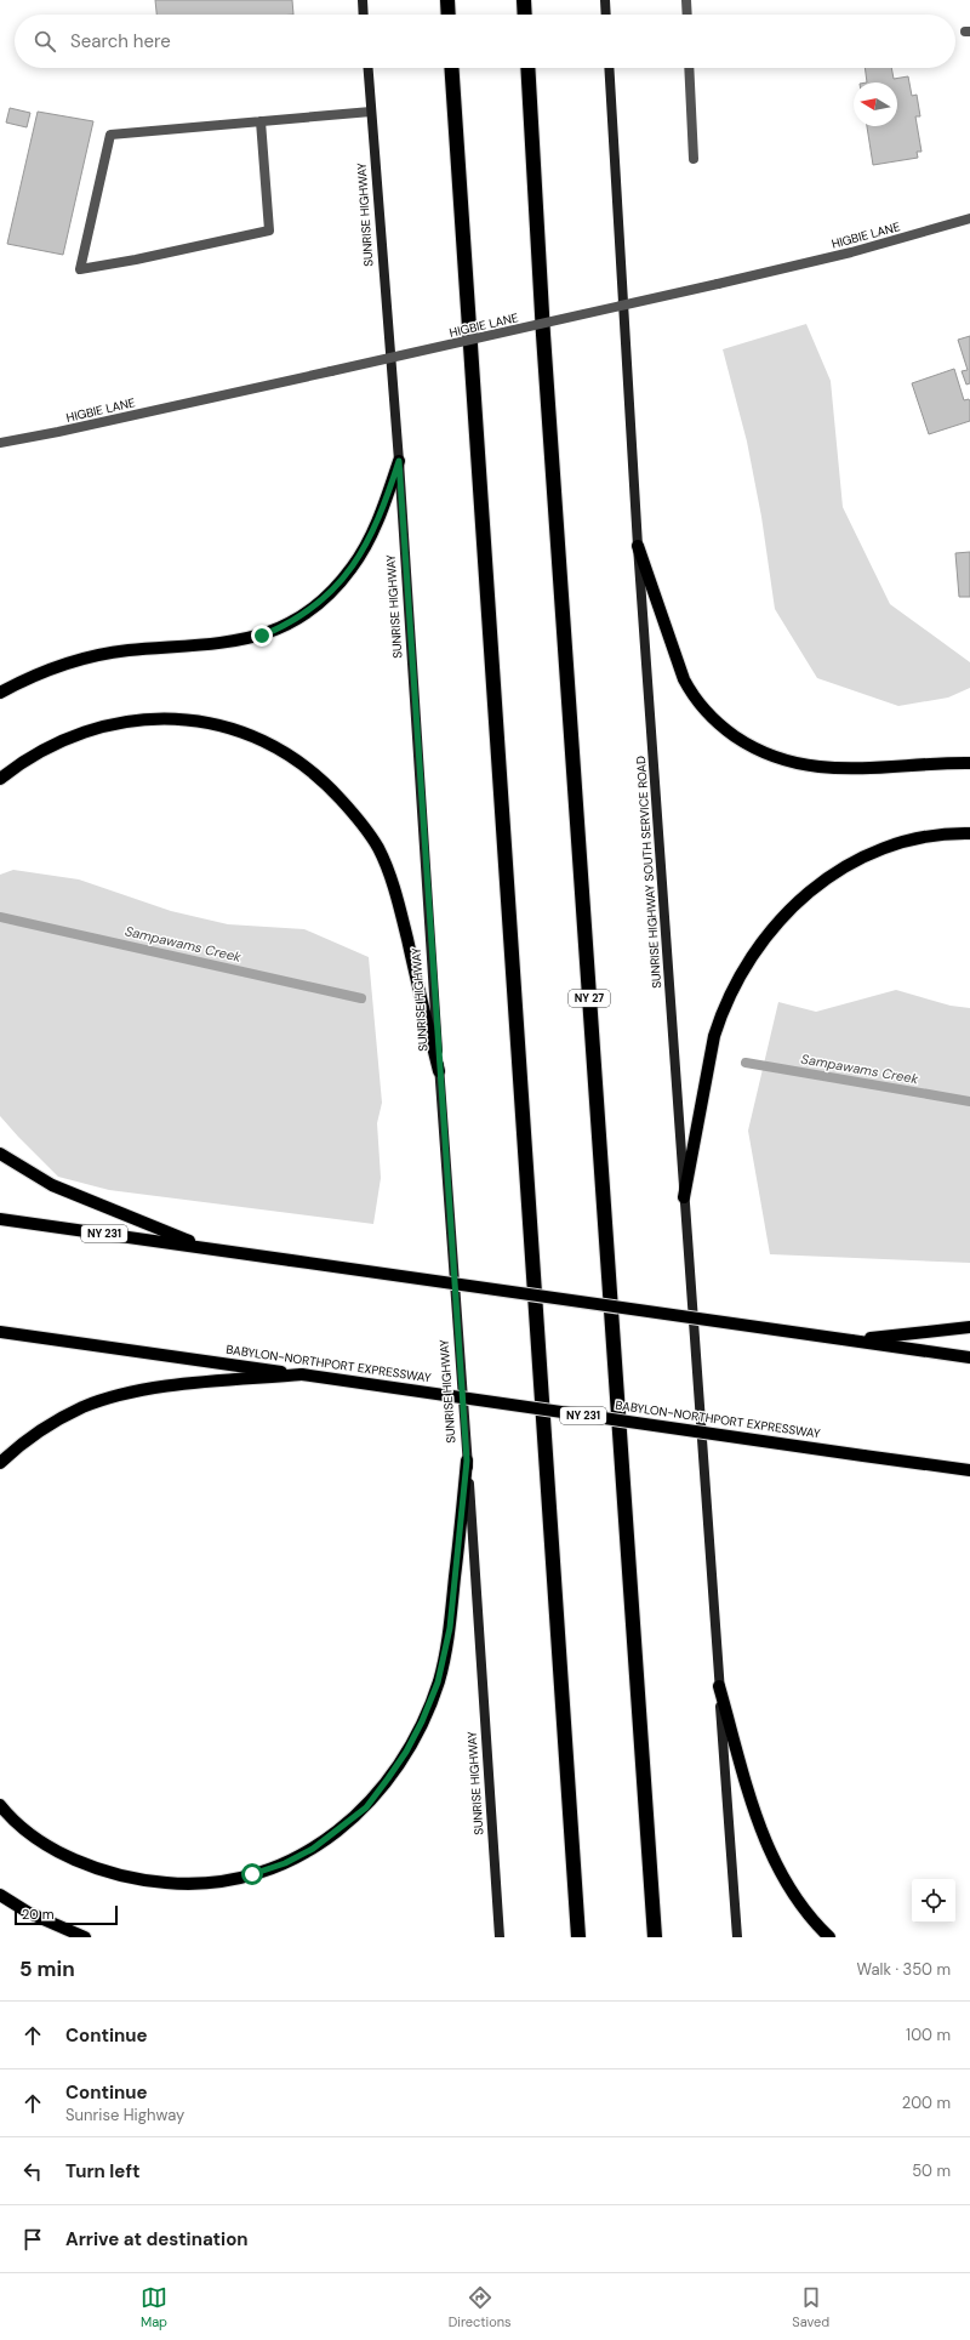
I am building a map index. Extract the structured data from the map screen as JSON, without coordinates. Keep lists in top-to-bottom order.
{
  "streets": {
    "highway": ["NY 27"],
    "main road": [
      "SUNRISE HIGHWAY",
      "SUNRISE HIGHWAY SOUTH SERVICE ROAD",
      "NY 231",
      "BABYLON-NORTHPORT EXPRESSWAY"
    ],
    "street": ["HIGBIE LANE"]
  },
  "water": ["Sampawams Creek"],
  "scale_bar": "20 m",
  "north": "left",
  "page": {
    "search": "Search here",
    "scale": "20 m",
    "heading": ["5 min", "Walk · 350 m"],
    "list": [
      ["Continue", "100 m"],
      ["Continue", "Sunrise Highway", "200 m"],
      ["Turn left", "50 m"],
      "Arrive at destination"
    ],
    "nav": ["Map", "Directions", "Saved"]
  }
}
